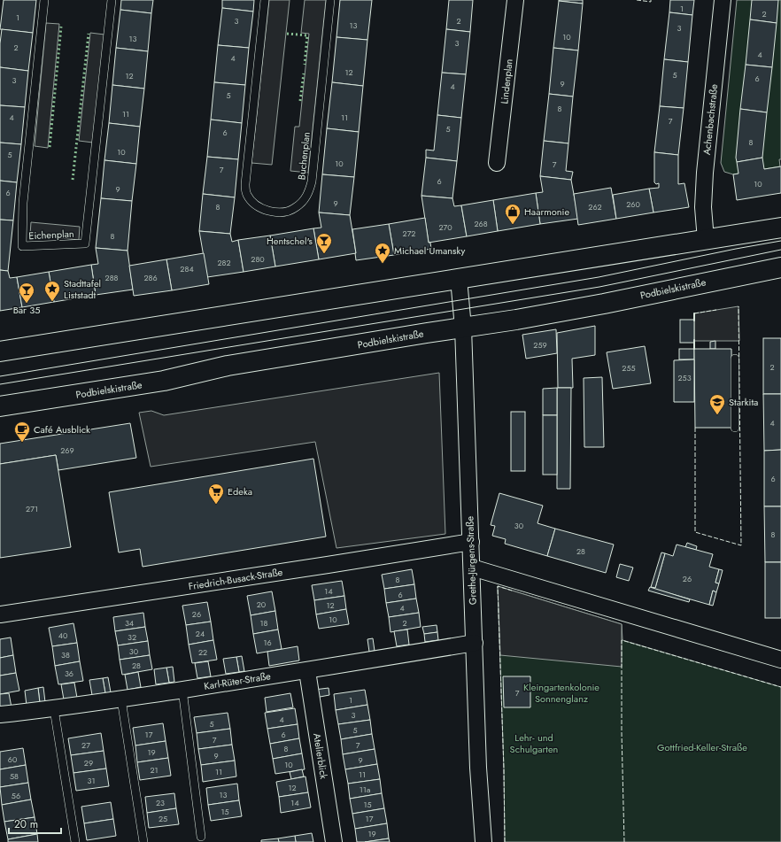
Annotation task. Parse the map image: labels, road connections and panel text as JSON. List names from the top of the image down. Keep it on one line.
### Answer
{"streets":{"main road":["Podbielskistraße"],"street":["Lindenplan","Achenbachstraße","Grethe-Jürgens-Straße","Friedrich-Busack-Straße","Karl-Rüter-Straße","Atelierblick"],"lane":["Buchenplan","Eichenplan"]},"crossings":[["Podbielskistraße","Grethe-Jürgens-Straße"],["Grethe-Jürgens-Straße","Friedrich-Busack-Straße"],["Grethe-Jürgens-Straße","Karl-Rüter-Straße"],["Karl-Rüter-Straße","Atelierblick"]],"parks":["Kleingartenkolonie Sonnenglanz","Lehr- und Schulgarten","Gottfried-Keller-Straße"],"places":{"shop":["Haarmonie"],"bar":["Hentschel's","Bar 35"],"place":["Michael Umansky","Stadttafel Liststadt"],"school or university":["Starkita"],"cafe":["Café Ausblick"],"supermarket":["Edeka"]},"house_numbers":["1","2","1","3","2","13","3","10","13","3","2","4","4","12","5","12","6","3","9","4","5","8","11","4","11","7","5","6","8","10","5","10","7","7","6","10","9","6","9","260","8","262","268","270","272","8","280","282","284","288","286","259","2","255","253","4","269","6","271","30","8","28","26","8","14","6","20","12","4","26","10","34","18","2","24","40","32","16","30","22","38","28","36","7","1","3","4","5","5","17","6","7","27","7","8","19","9","60","9","29","10","21","11","11","58","31","12","11a","13","56","23","14","15","15","25","17","19"],"scale_bar":"20 m"}
